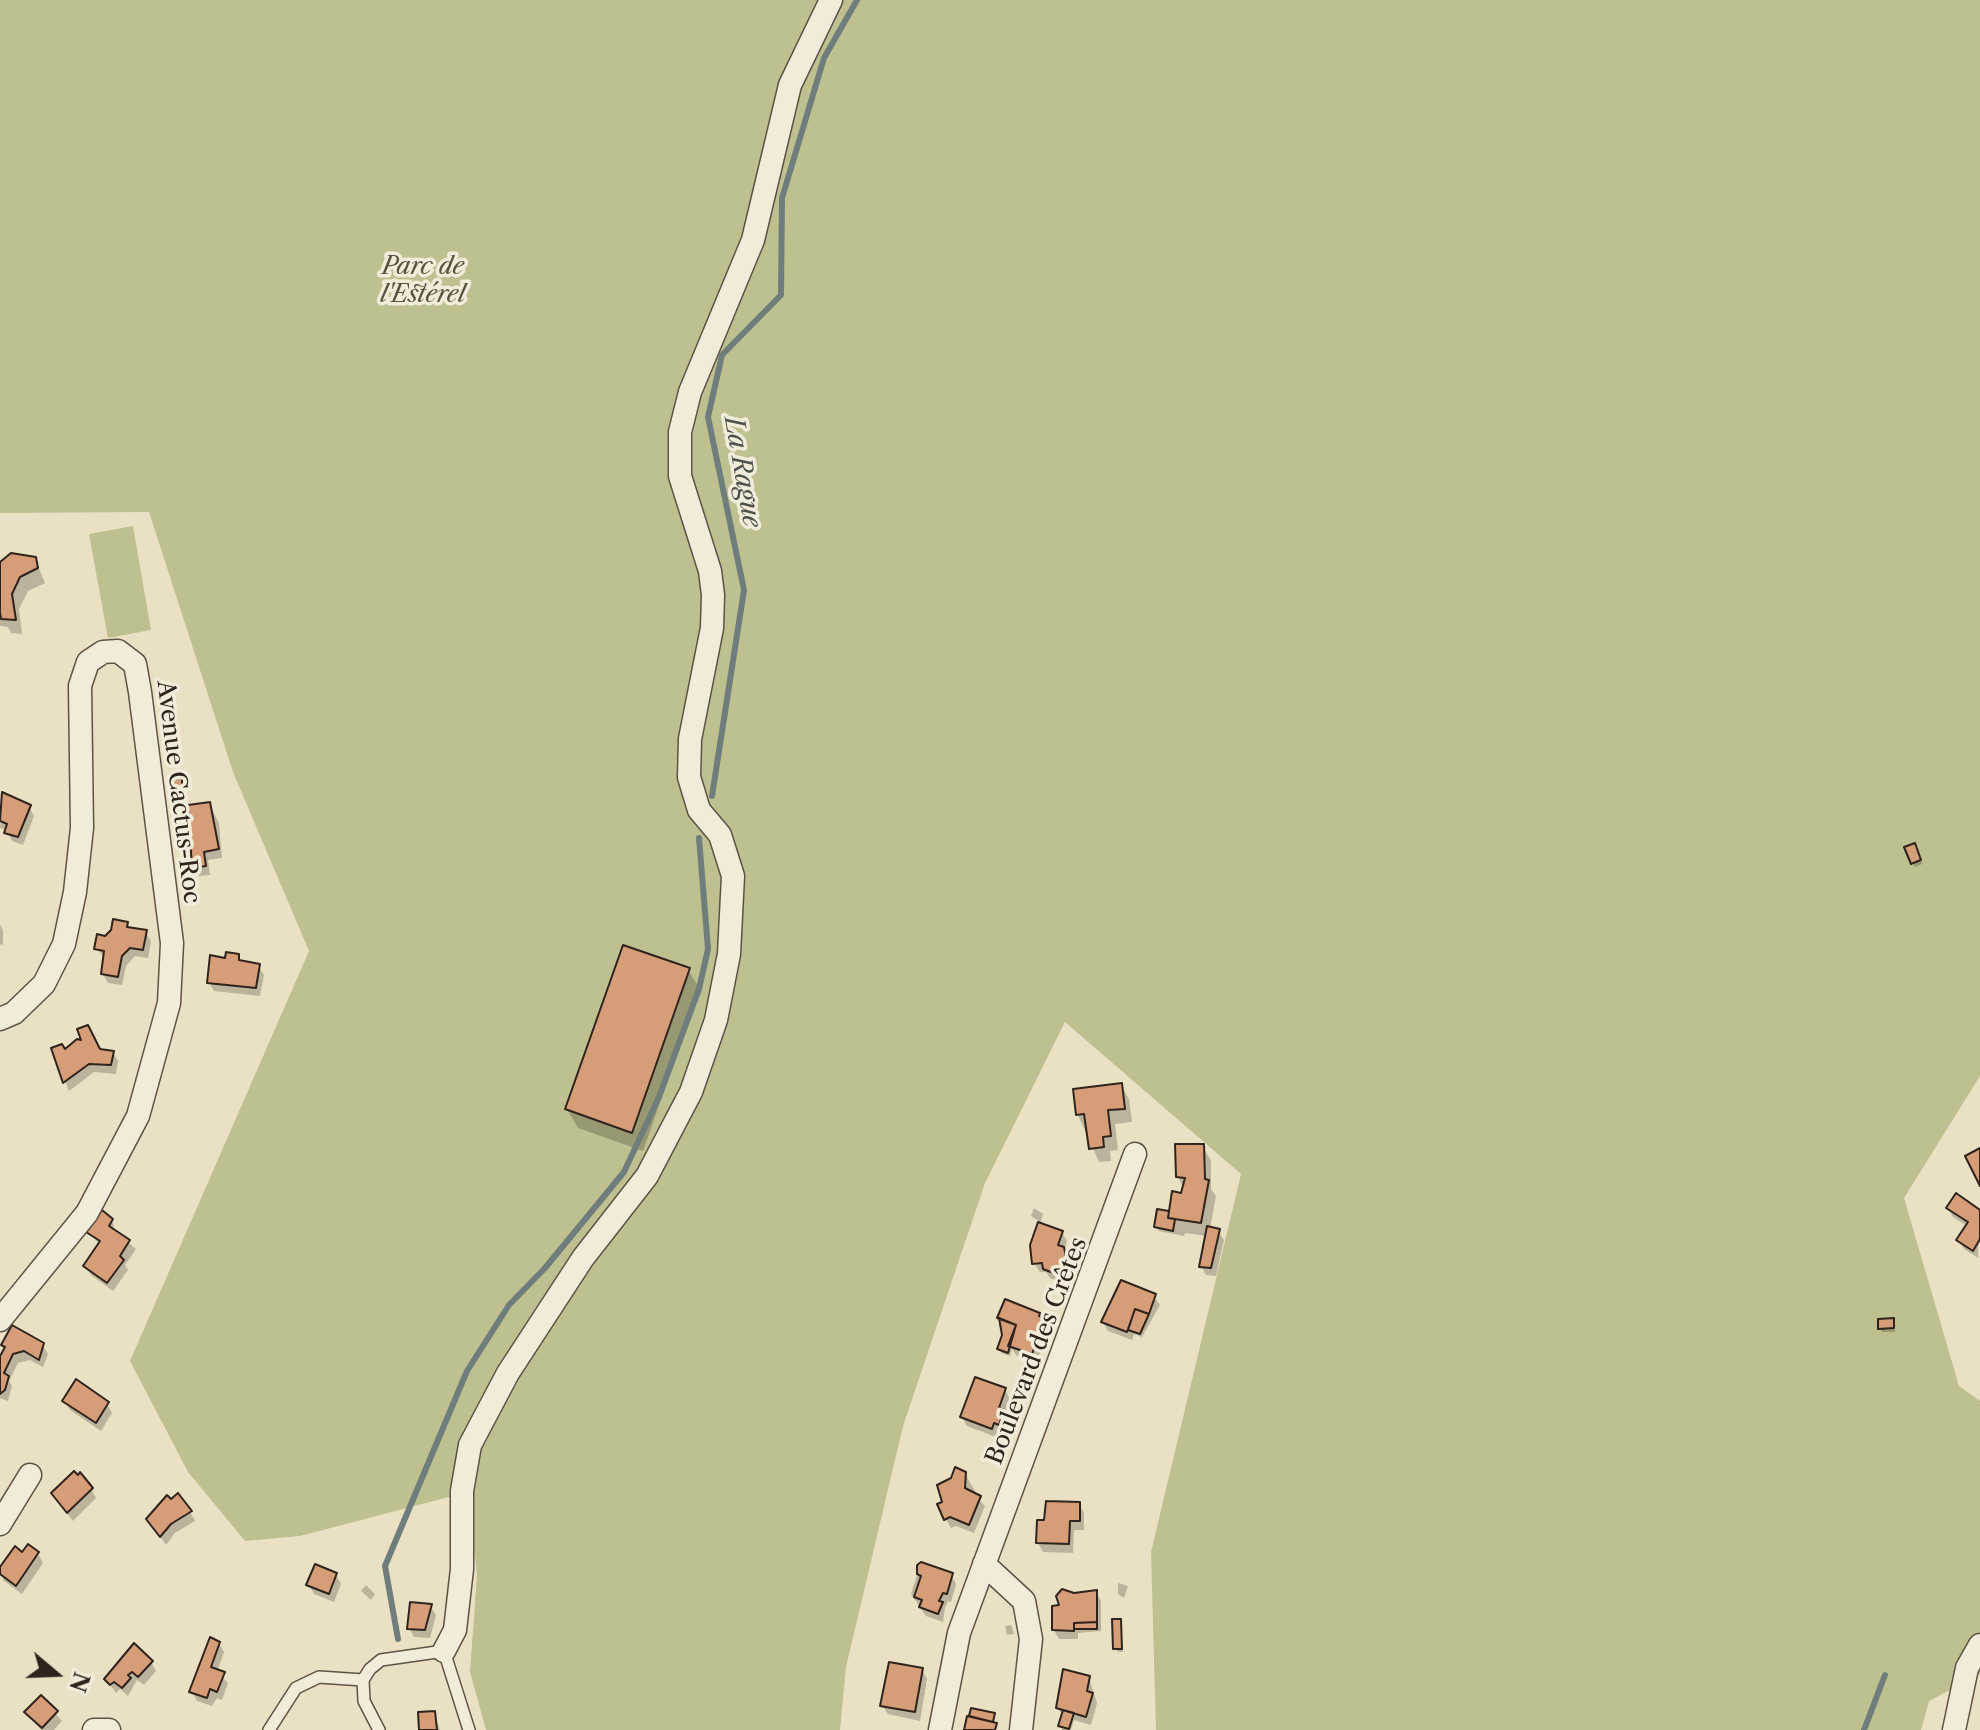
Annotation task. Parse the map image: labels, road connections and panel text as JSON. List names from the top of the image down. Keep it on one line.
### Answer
{"streets":{"street":["Avenue Cactus-Roc","Boulevard des Crêtes"]},"water":["La Rague"],"parks":["Parc de l'Estérel"],"north":"right"}
